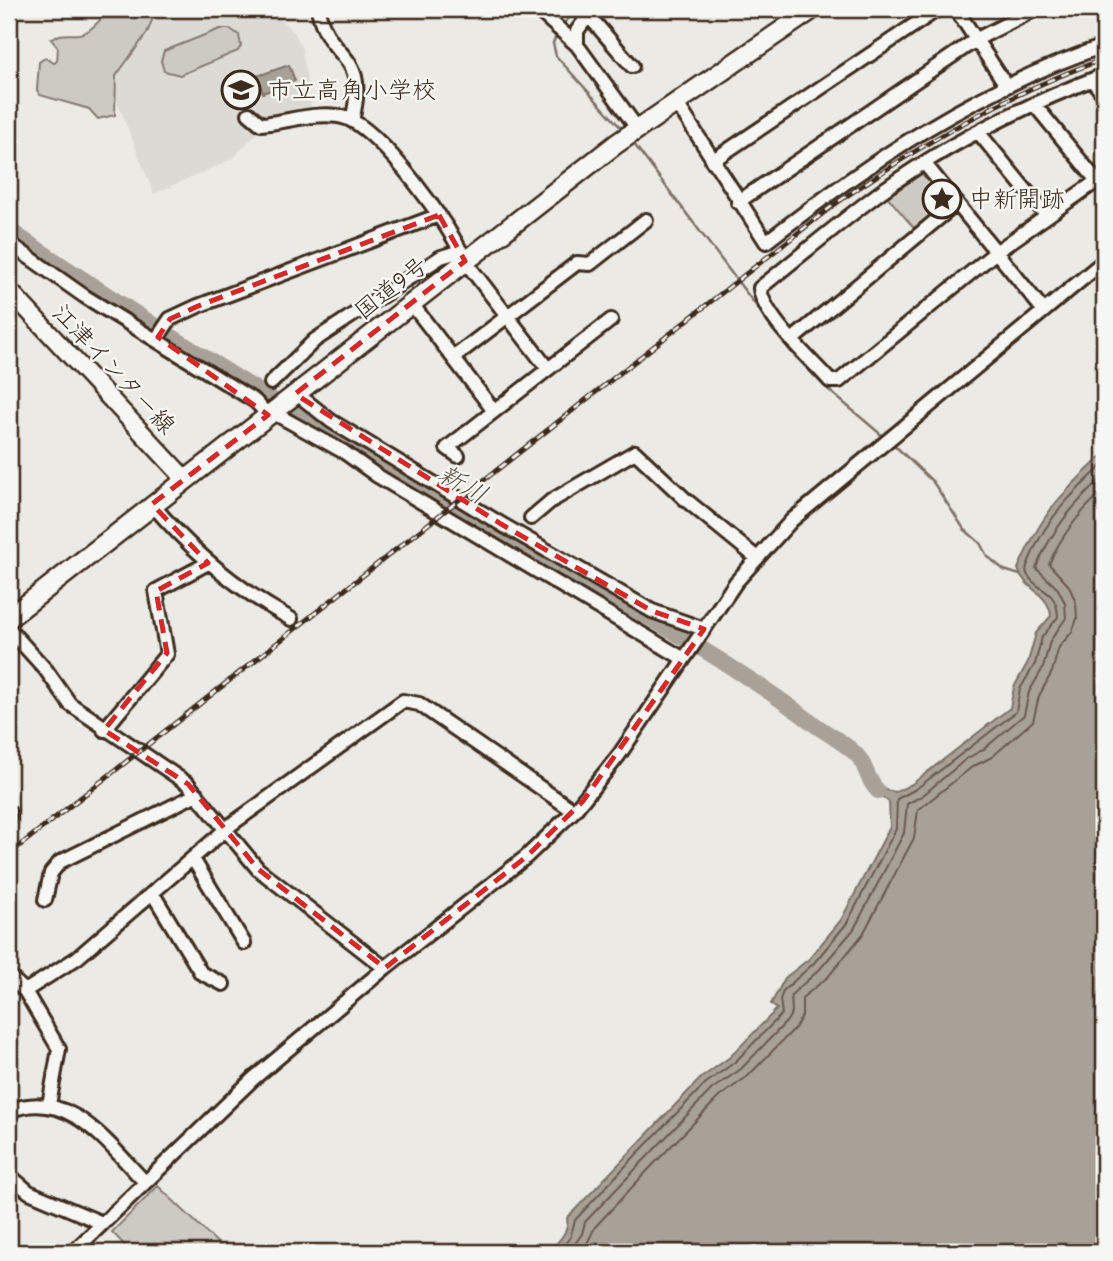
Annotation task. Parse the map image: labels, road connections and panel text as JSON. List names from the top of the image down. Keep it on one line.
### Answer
{"streets":{"highway":["国道9号"],"main road":["江津インター線"]},"crossings":[["国道9号","江津インター線"]],"water":["新川"],"places":{"school or university":["市立高角小学校"],"place":["中新開跡"]}}
